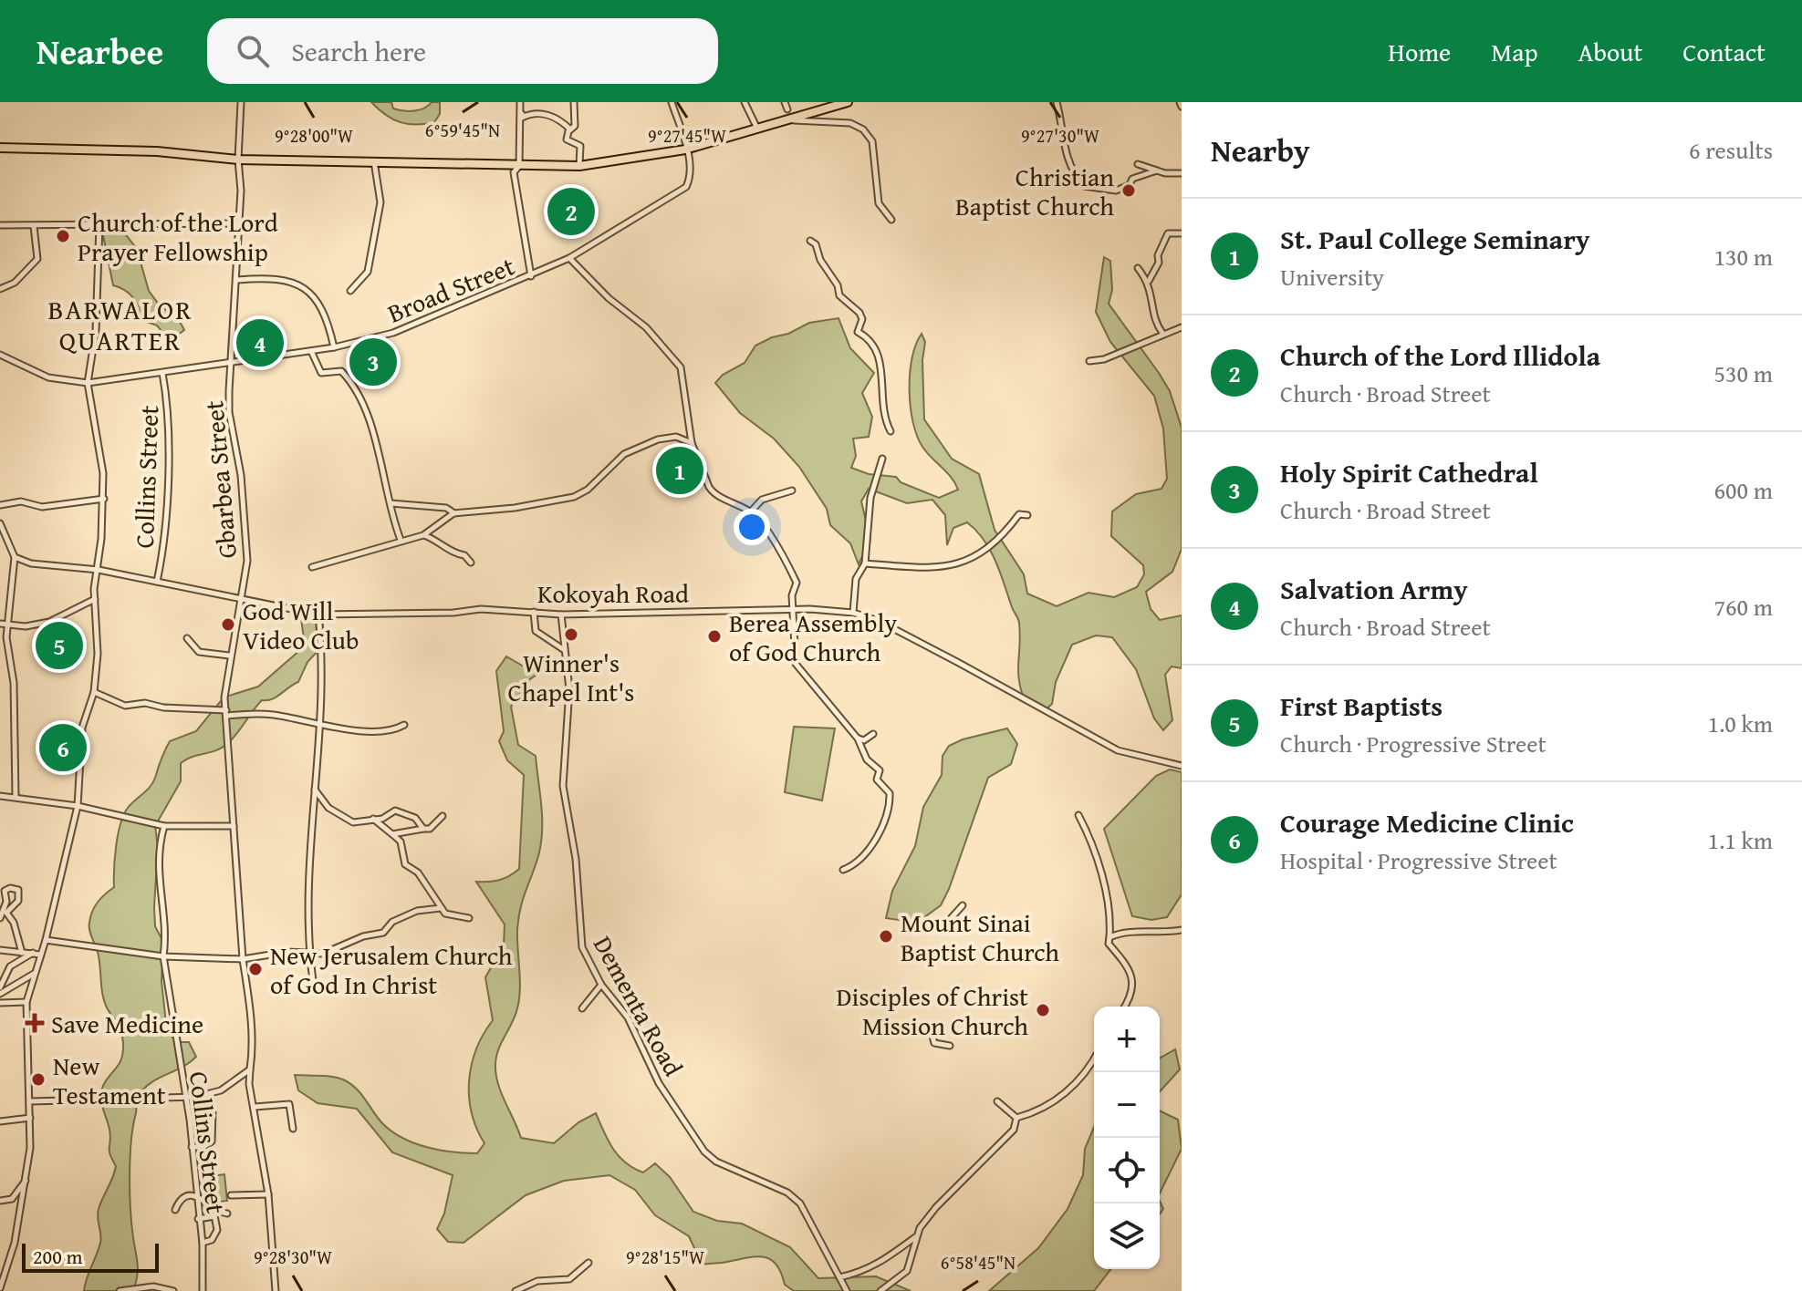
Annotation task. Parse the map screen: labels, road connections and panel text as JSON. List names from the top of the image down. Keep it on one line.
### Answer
{"streets":{"street":["Broad Street","Collins Street","Gbarbea Street","Kokoyah Road","Dementa Road"]},"crossings":[["Broad Street","Collins Street"],["Broad Street","Gbarbea Street"],["Collins Street","Kokoyah Road"],["Gbarbea Street","Kokoyah Road"],["Kokoyah Road","Dementa Road"]],"districts":["BARWALOR QUARTER"],"places":{"other":["Christian Baptist Church","Church of the Lord Prayer Fellowship","God Will Video Club","Winner's Chapel Int's","Berea Assembly of God Church","Mount Sinai Baptist Church","New Jerusalem Church of God In Christ","Disciples of Christ Mission Church","New Testament"],"health":["Save Medicine"]},"scale_bar":"200 m","page":{"header":"Nearbee","search":"Search here","nav":["Home","Map","About","Contact"],"heading":["Nearby","6 results"],"pins":["2","4","3","1","5","6"],"list":[{"mark":"1","name":"St. Paul College Seminary","note":"University","value":"130 m"},{"mark":"2","name":"Church of the Lord Illidola","note":"Church · Broad Street","value":"530 m"},{"mark":"3","name":"Holy Spirit Cathedral","note":"Church · Broad Street","value":"600 m"},{"mark":"4","name":"Salvation Army","note":"Church · Broad Street","value":"760 m"},{"mark":"5","name":"First Baptists","note":"Church · Progressive Street","value":"1.0 km"},{"mark":"6","name":"Courage Medicine Clinic","note":"Hospital · Progressive Street","value":"1.1 km"}],"map_buttons":["+","−"],"scale":"200 m"},"coordinates":["6°59'45\"N","9°27'45\"W","9°28'00\"W","9°27'30\"W","9°28'30\"W","9°28'15\"W","6°58'45\"N"]}
